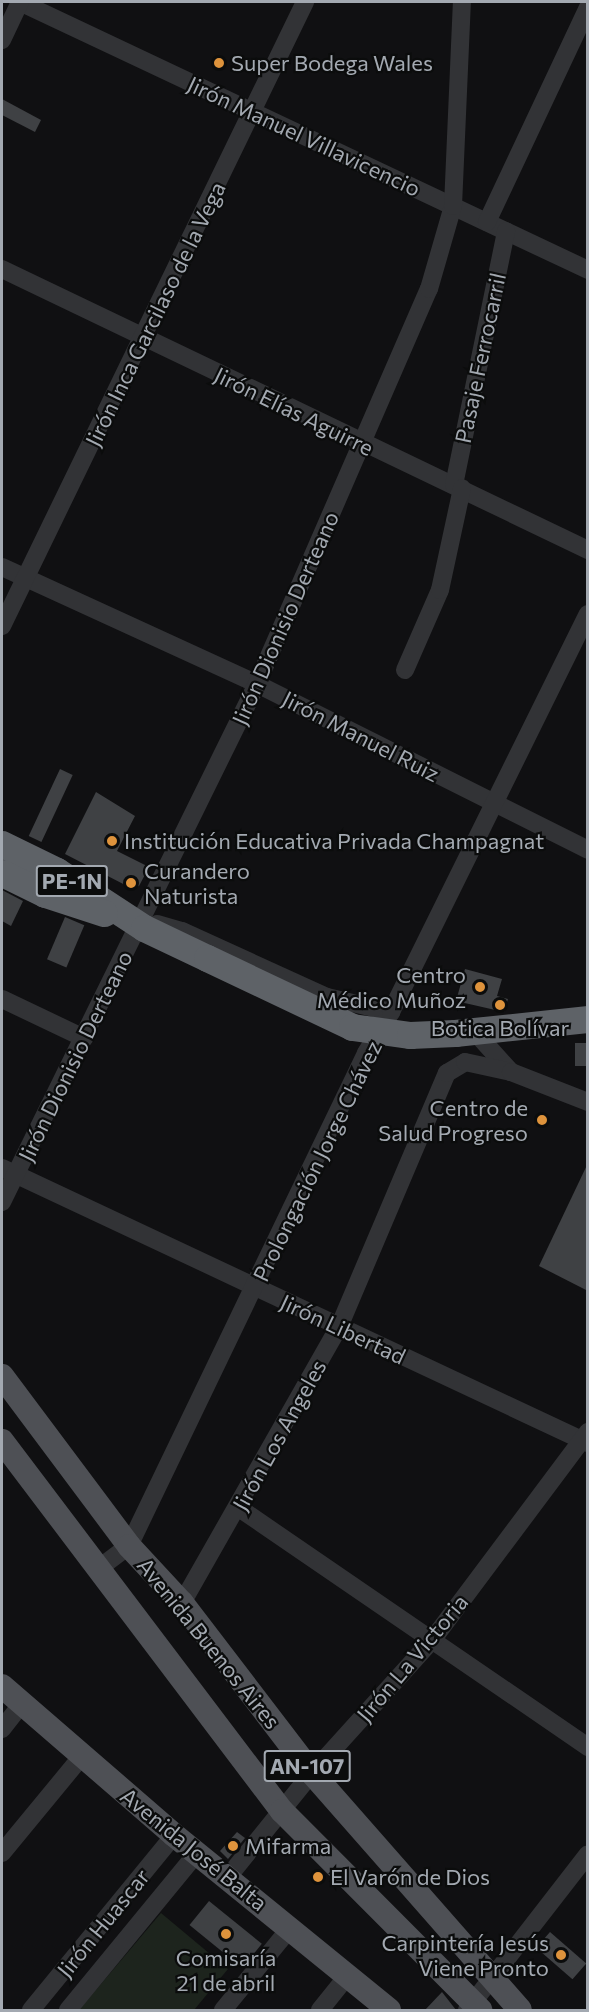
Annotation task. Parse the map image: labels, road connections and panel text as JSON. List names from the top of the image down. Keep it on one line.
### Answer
{"streets":{"highway":["PE-1N"],"main road":["Avenida Buenos Aires","AN-107","Avenida José Balta"],"street":["Jirón Manuel Villavicencio","Jirón Inca Garcilaso de la Vega","Pasaje Ferrocarril","Jirón Elías Aguirre","Jirón Dionisio Derteano","Jirón Manuel Ruiz","Prolongación Jorge Chávez","Jirón Libertad","Jirón Los Angeles","Jirón La Victoria","Jirón Huascar"]},"crossings":[["Jirón Manuel Villavicencio","Jirón Inca Garcilaso de la Vega"],["Jirón Manuel Villavicencio","Pasaje Ferrocarril"],["Jirón Manuel Villavicencio","Jirón Dionisio Derteano"],["Jirón Inca Garcilaso de la Vega","Jirón Elías Aguirre"],["Jirón Inca Garcilaso de la Vega","Jirón Manuel Ruiz"],["Pasaje Ferrocarril","Jirón Elías Aguirre"],["Jirón Elías Aguirre","Jirón Dionisio Derteano"],["Jirón Dionisio Derteano","Jirón Manuel Ruiz"],["Jirón Dionisio Derteano","PE-1N"],["Jirón Dionisio Derteano","Jirón Libertad"],["Jirón Manuel Ruiz","Prolongación Jorge Chávez"],["Prolongación Jorge Chávez","Jirón Libertad"],["Prolongación Jorge Chávez","Avenida Buenos Aires"],["Jirón Libertad","Jirón Los Angeles"],["Jirón Libertad","Jirón La Victoria"],["Jirón Los Angeles","Avenida Buenos Aires"],["Avenida Buenos Aires","Jirón La Victoria"],["Jirón La Victoria","Avenida José Balta"],["Avenida José Balta","Jirón Huascar"]],"places":["Super Bodega Wales","Institución Educativa Privada Champagnat","Curandero Naturista","Centro Médico Muñoz","Botica Bolívar","Centro de Salud Progreso","Mifarma","El Varón de Dios","Comisaría 21 de abril","Carpintería Jesús Viene Pronto"]}
